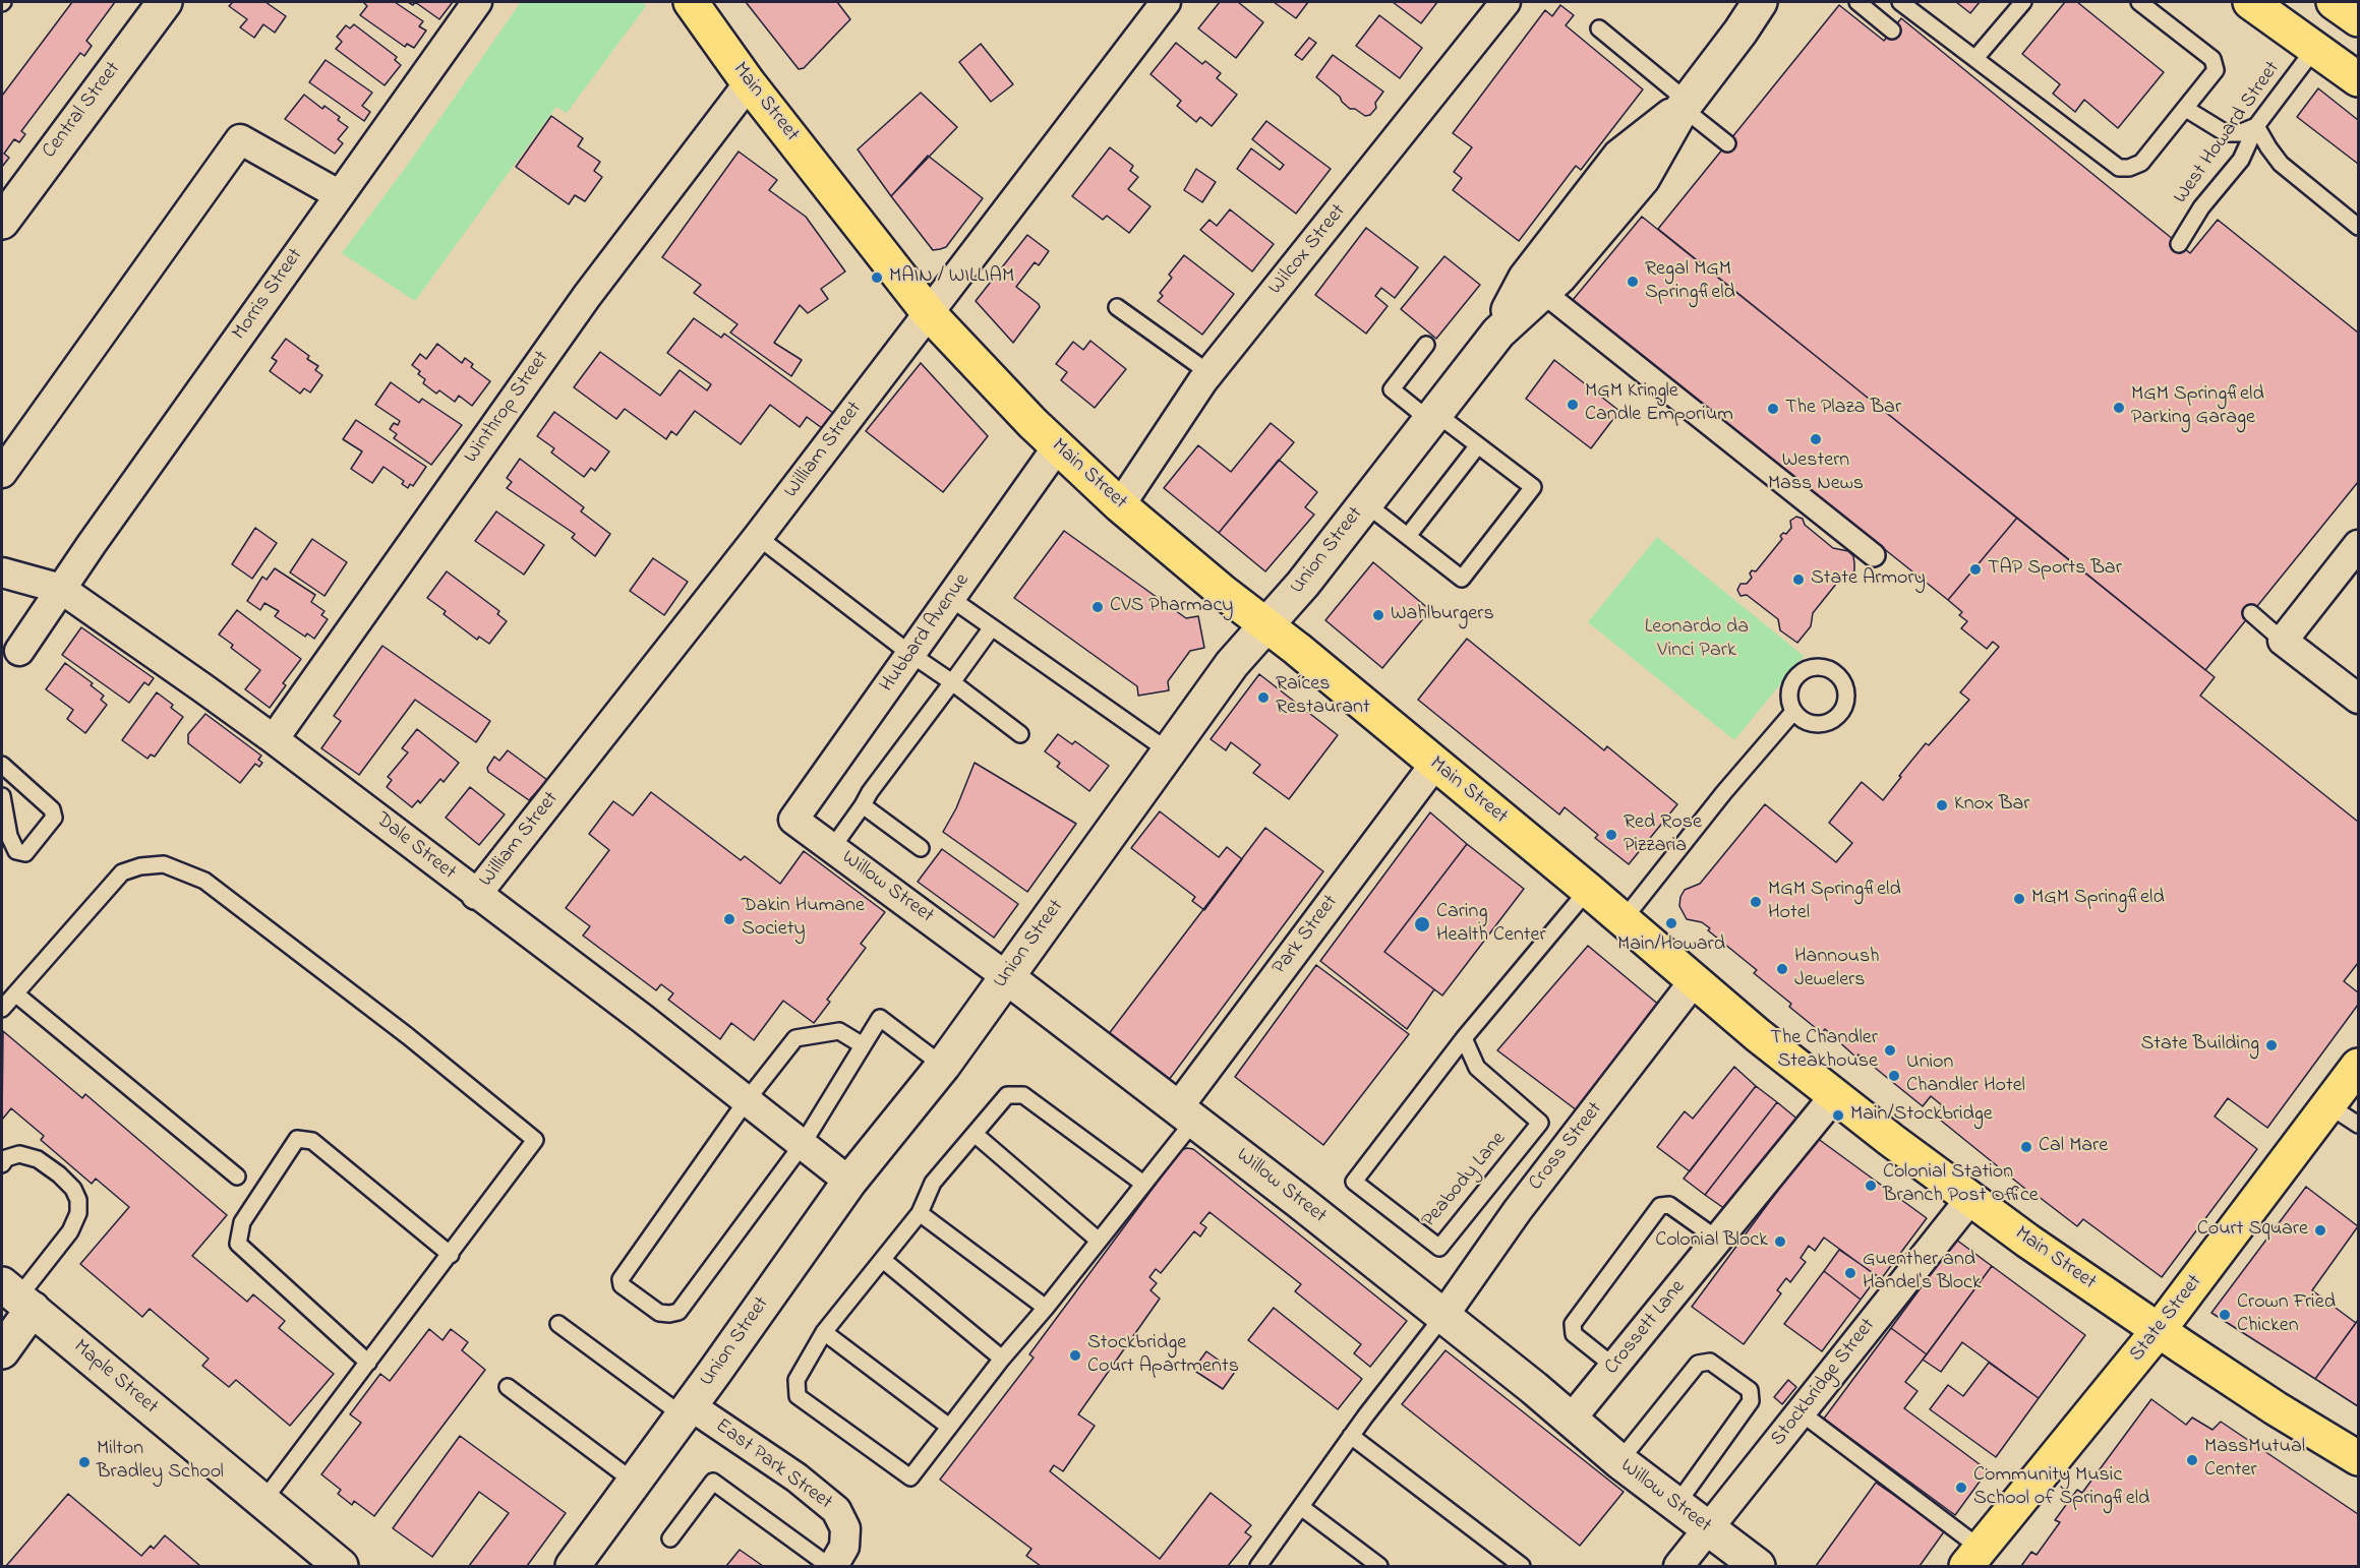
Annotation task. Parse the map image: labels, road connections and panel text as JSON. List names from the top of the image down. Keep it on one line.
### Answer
{"streets":{"main road":["Main Street","State Street"],"street":["Central Street","Wilcox Street","Morris Street","Winthrop Street","William Street","Union Street","Hubbard Avenue","Dale Street","Willow Street","Park Street","Cross Street","Crossett Lane","Maple Street","Stockbridge Street","East Park Street"],"lane":["West Howard Street","Peabody Lane"]},"crossings":[["Main Street","Wilcox Street"],["Main Street","Winthrop Street"],["Main Street","William Street"],["Main Street","Union Street"],["Main Street","Hubbard Avenue"],["Main Street","Park Street"],["Main Street","Cross Street"],["Main Street","Peabody Lane"],["Main Street","State Street"],["Main Street","Crossett Lane"],["Main Street","Stockbridge Street"],["Morris Street","Dale Street"],["Winthrop Street","Dale Street"],["William Street","Dale Street"],["Union Street","Dale Street"],["Union Street","Willow Street"],["Union Street","East Park Street"],["Hubbard Avenue","Willow Street"],["Willow Street","Park Street"],["Willow Street","Cross Street"],["Willow Street","Crossett Lane"],["Willow Street","Stockbridge Street"]],"parks":["Leonardo da Vinci Park"],"places":["MAIN / WILLIAM","Regal MGM Springfield","MGM Kringle Candle Emporium","MGM Springfield Parking Garage","The Plaza Bar","Western Mass News","TAP Sports Bar","State Armory","CVS Pharmacy","Wahlburgers","Raíces Restaurant","Knox Bar","Red Rose Pizzaria","MGM Springfield","MGM Springfield Hotel","Dakin Humane Society","Main/Howard","Caring Health Center","Hannoush Jewelers","State Building","The Chandler Steakhouse","Union Chandler Hotel","Main/Stockbridge","Cal Mare","Colonial Station Branch Post Office","Court Square","Colonial Block","Guenther and Handel's Block","Crown Fried Chicken","Stockbridge Court Apartments","MassMutual Center","Milton Bradley School","Community Music School of Springfield"]}
